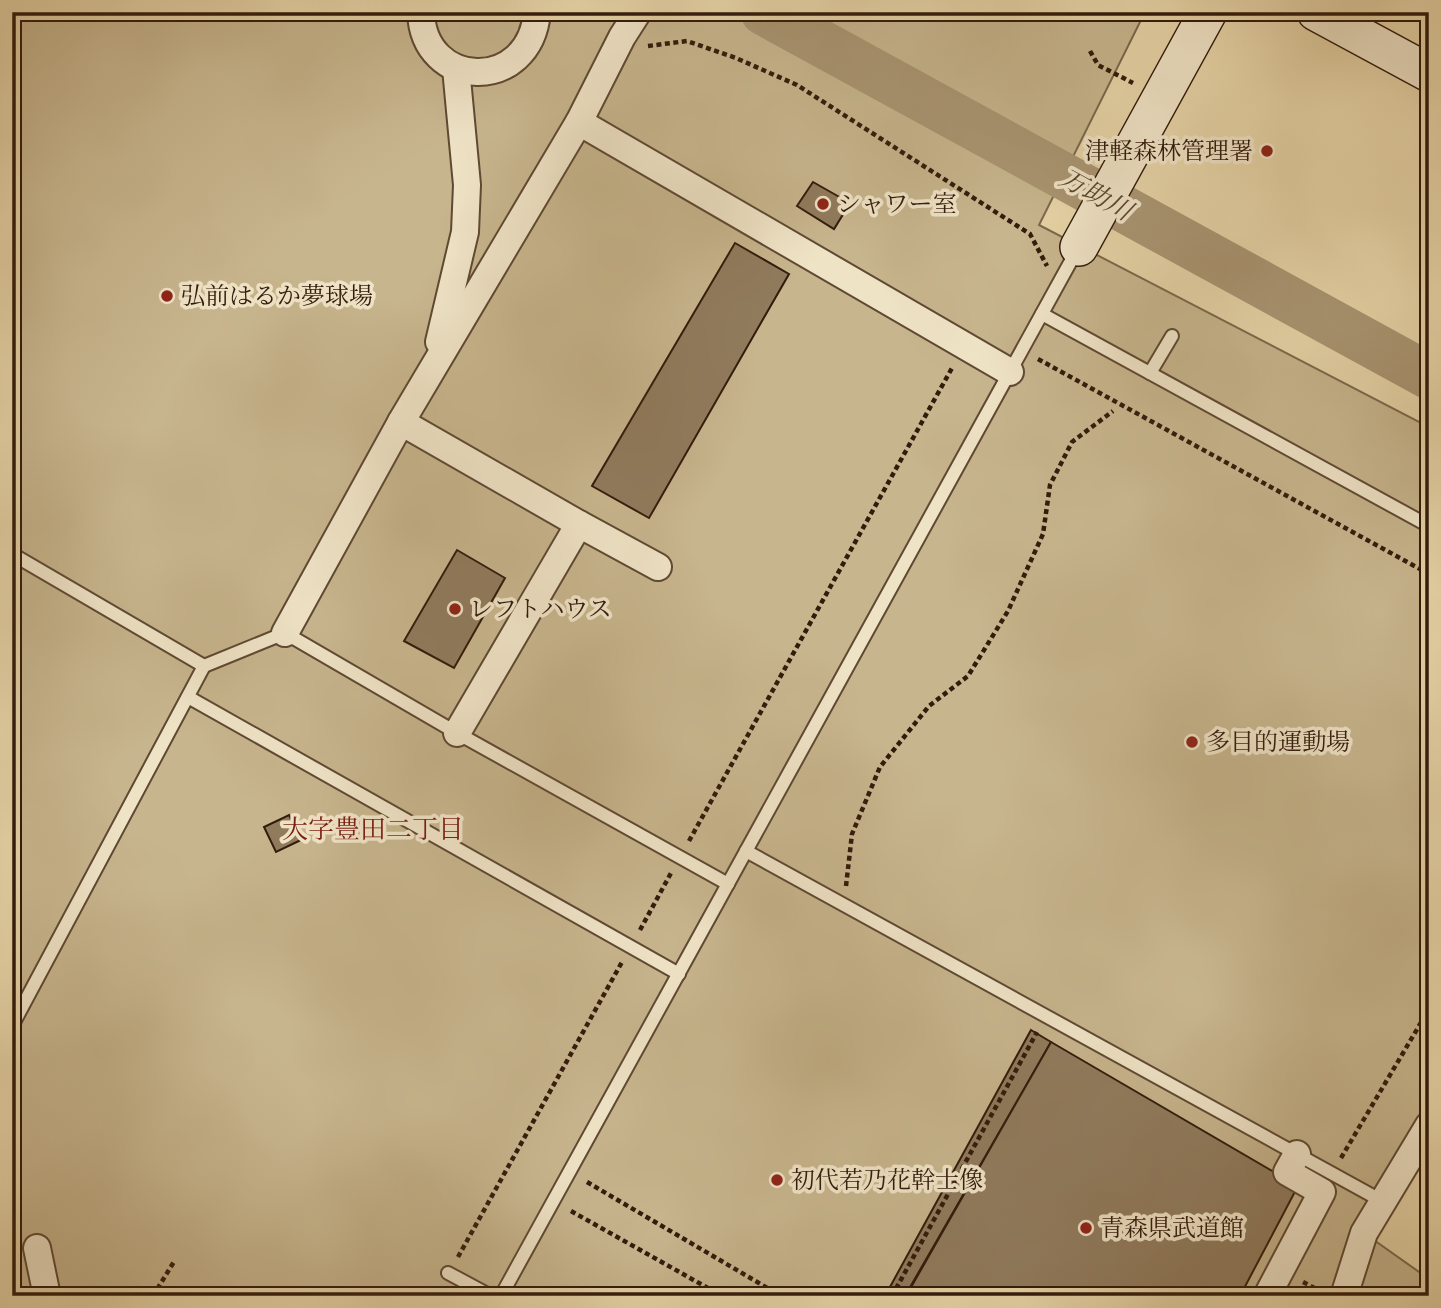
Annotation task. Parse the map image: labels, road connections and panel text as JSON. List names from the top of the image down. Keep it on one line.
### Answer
{"districts":["大字豊田二丁目"],"water":["万助川"],"places":["津軽森林管理署","シャワー室","弘前はるか夢球場","レフトハウス","多目的運動場","初代若乃花幹士像","青森県武道館"]}
